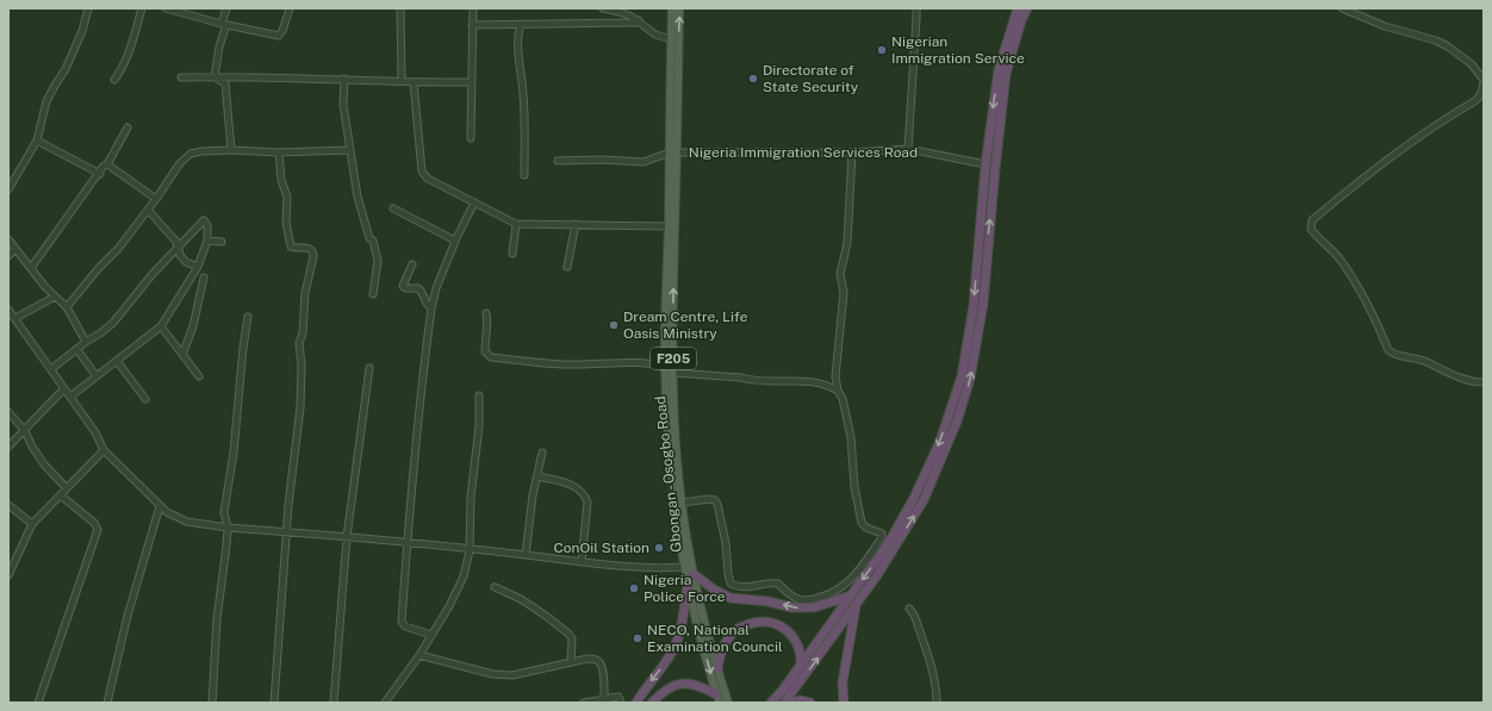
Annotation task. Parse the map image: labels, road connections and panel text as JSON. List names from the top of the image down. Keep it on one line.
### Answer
{"streets":{"main road":["F205","Gbongan - Osogbo Road"],"street":["Nigeria Immigration Services Road"]},"crossings":[["Nigeria Immigration Services Road","Gbongan - Osogbo Road"]],"places":["Nigerian Immigration Service","Directorate of State Security","Dream Centre, Life Oasis Ministry","ConOil Station","Nigeria Police Force","NECO, National Examination Council"]}
